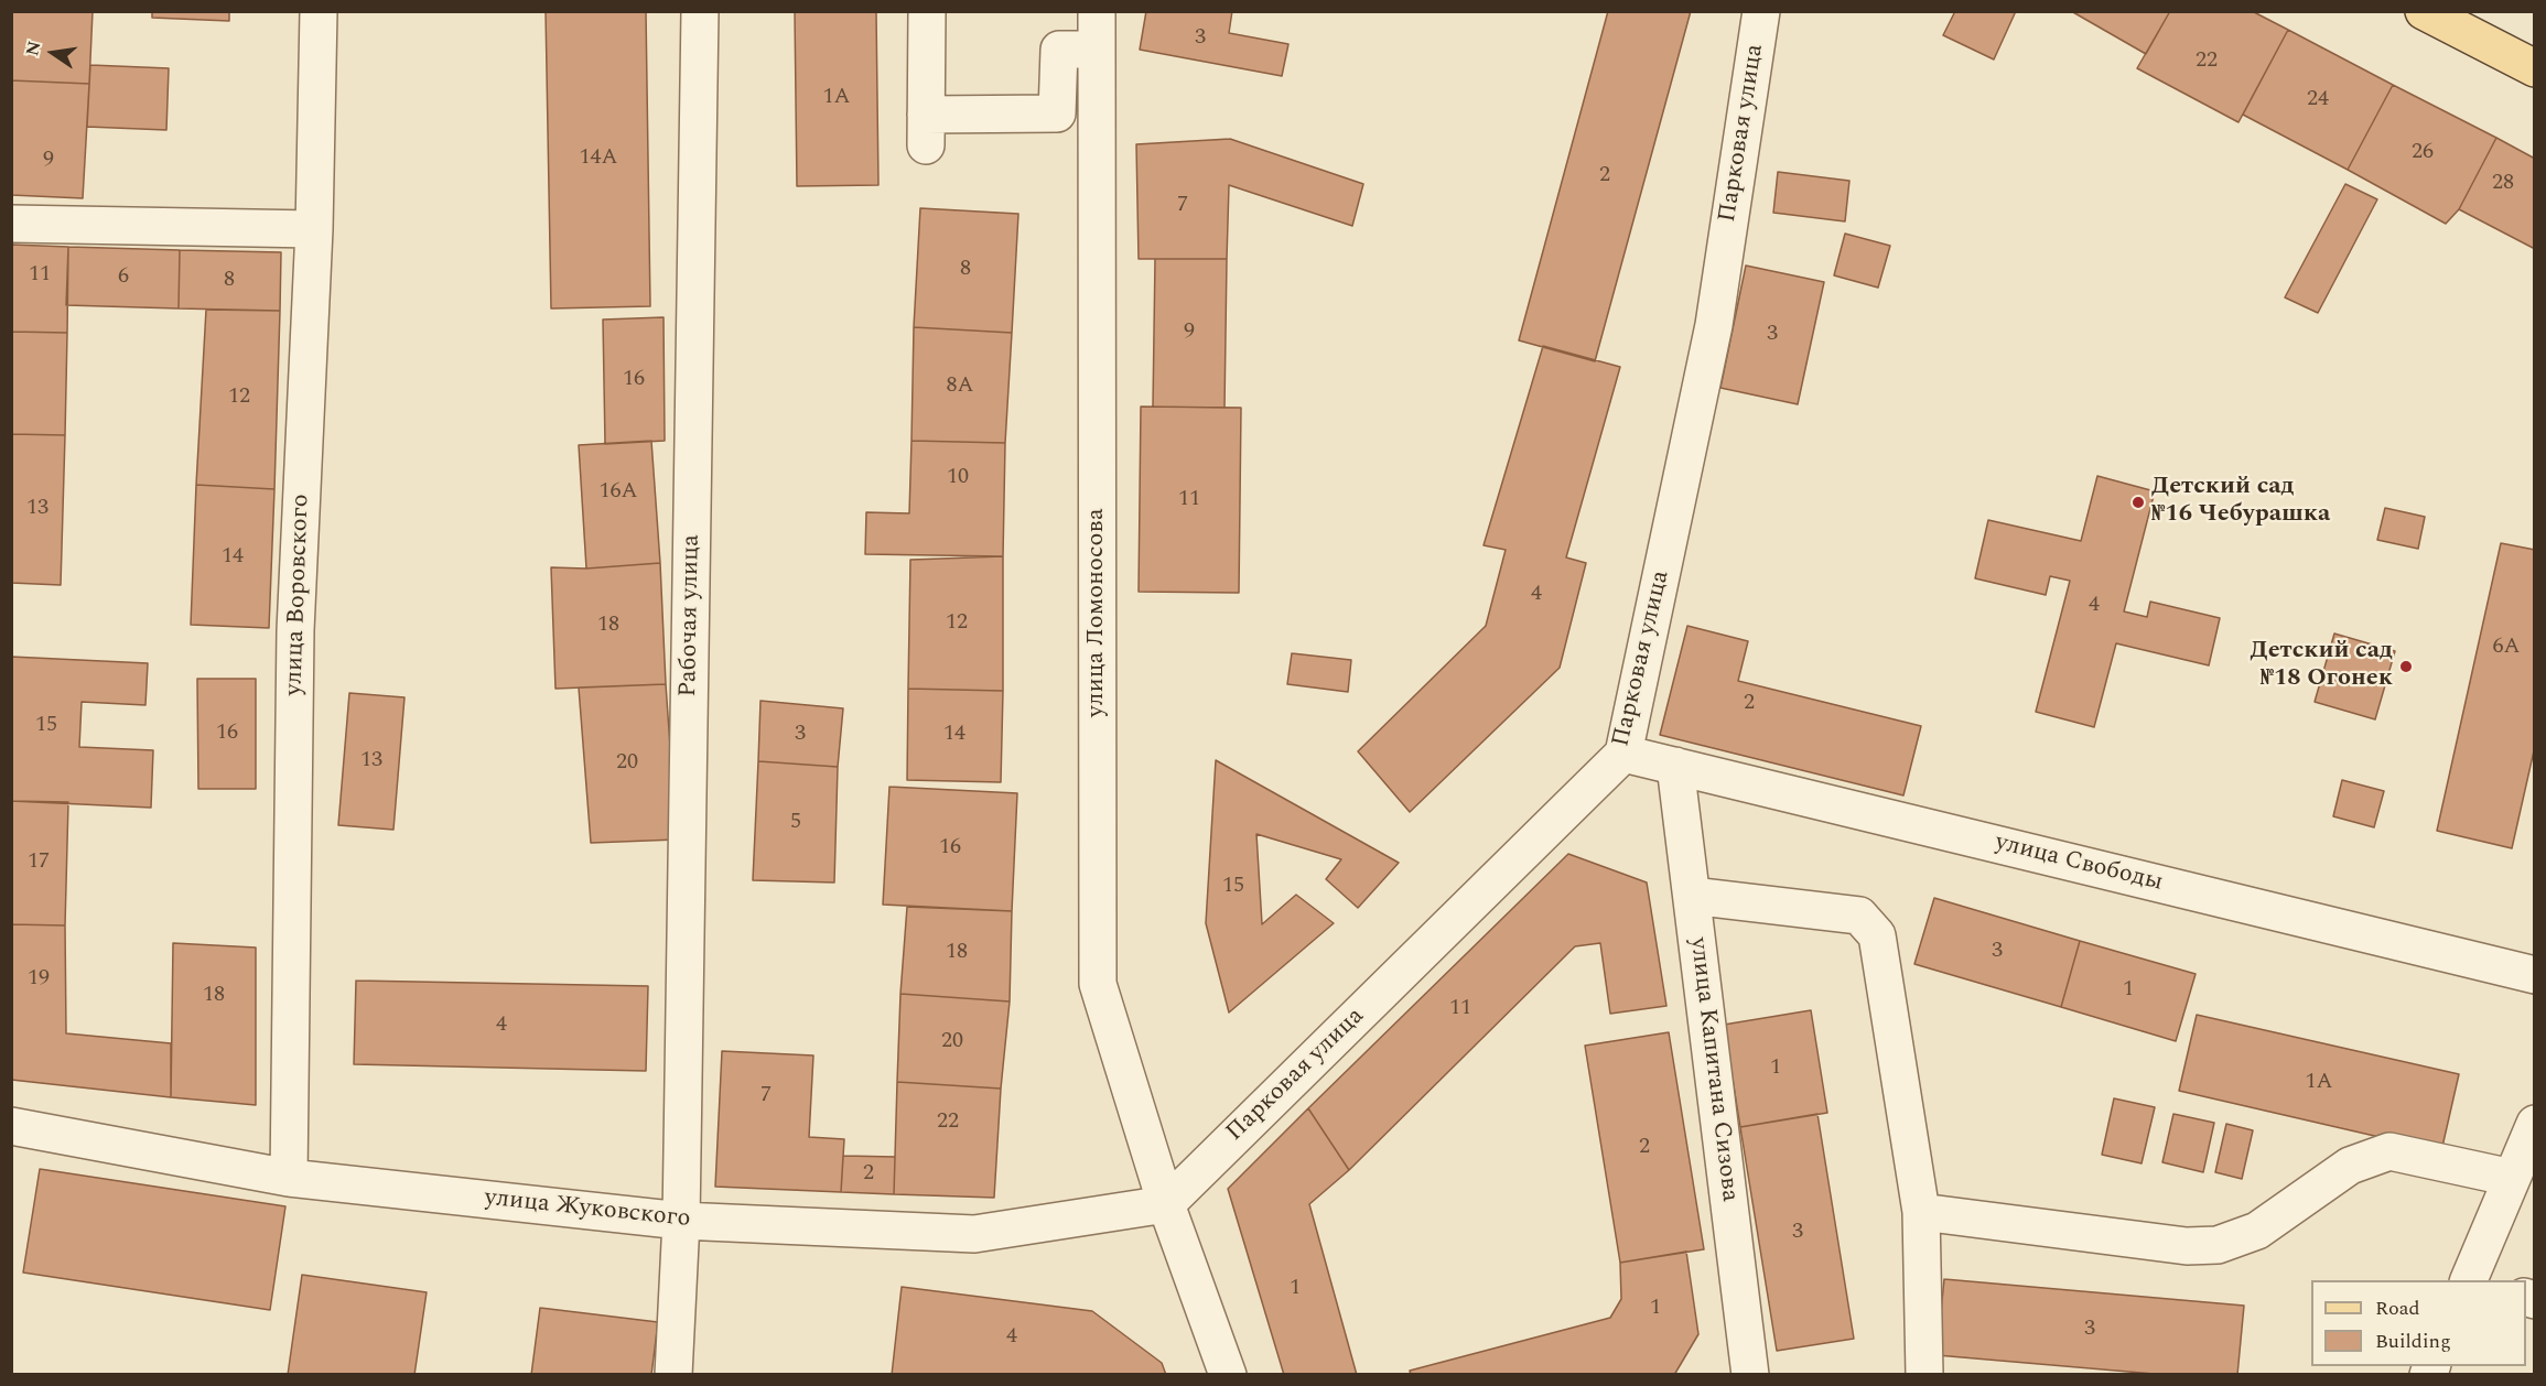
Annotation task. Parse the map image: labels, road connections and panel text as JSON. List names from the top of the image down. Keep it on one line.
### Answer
{"streets":{"street":["Парковая улица","улица Воровского","улица Ломоносова","Рабочая улица","улица Свободы","улица Капитана Сизова","улица Жуковского"]},"crossings":[["Парковая улица","улица Ломоносова"],["Парковая улица","улица Свободы"],["Парковая улица","улица Жуковского"],["улица Воровского","улица Жуковского"],["улица Ломоносова","улица Жуковского"],["Рабочая улица","улица Жуковского"],["улица Свободы","улица Капитана Сизова"]],"places":["Детский сад №16 Чебурашка","Детский сад №18 Огонек"],"house_numbers":["3","22","1А","24","26","14А","9","2","28","7","8","11","6","8","9","3","16","8А","12","10","16А","11","13","14","4","4","12","18","6А","2","15","16","3","14","13","20","5","16","17","15","3","18","19","1","18","11","4","20","1","1А","7","22","2","2","3","1","1","3","4"],"legend":["Road","Building"],"north":"left"}
